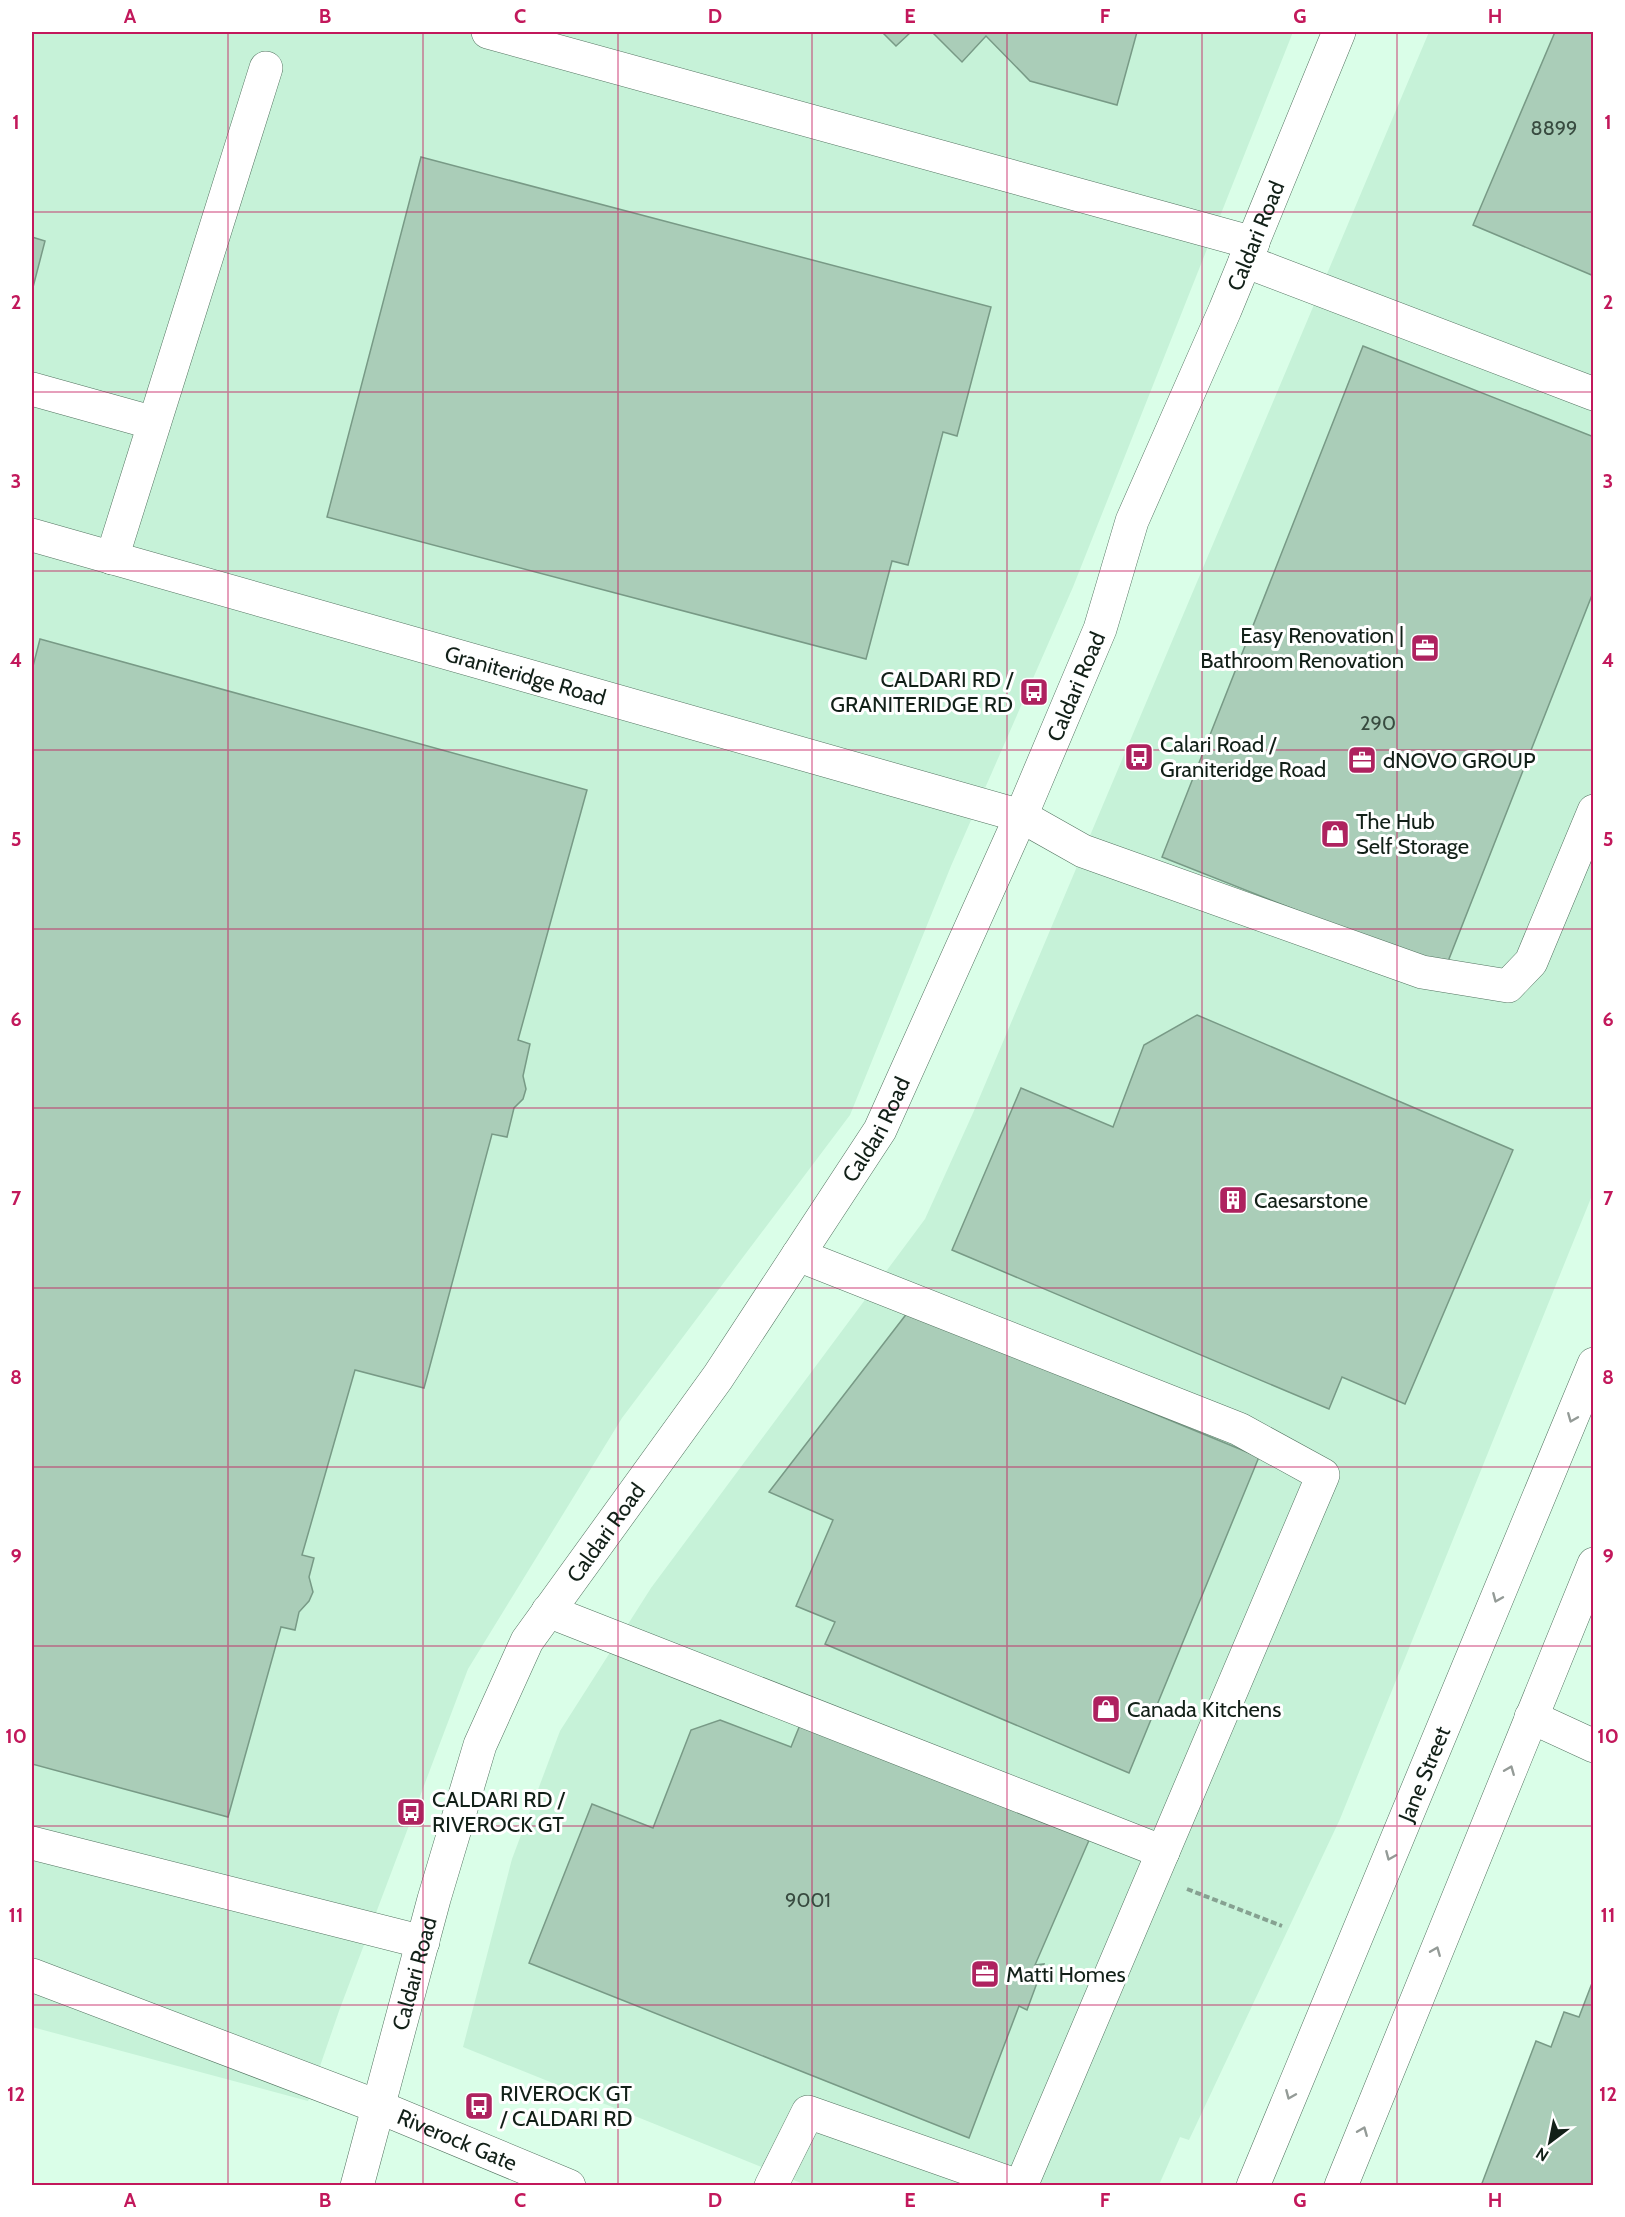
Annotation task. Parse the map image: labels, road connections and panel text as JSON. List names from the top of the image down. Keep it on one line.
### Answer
{"streets":{"street":["Caldari Road","Graniteridge Road","Jane Street","Riverock Gate"]},"crossings":[["Caldari Road","Graniteridge Road"],["Caldari Road","Riverock Gate"]],"places":{"office":["Easy Renovation | Bathroom Renovation","dNOVO GROUP","Matti Homes"],"bus stop":["CALDARI RD / GRANITERIDGE RD","Calari Road / Graniteridge Road","CALDARI RD / RIVEROCK GT","RIVEROCK GT / CALDARI RD"],"shop":["The Hub Self Storage","Canada Kitchens"],"building":["Caesarstone"]},"house_numbers":["8899","290","9001"],"north":"bottom left","grid":{"columns":["A","B","C","D","E","F","G","H"],"rows":["1","2","3","4","5","6","7","8","9","10","11","12"]}}
